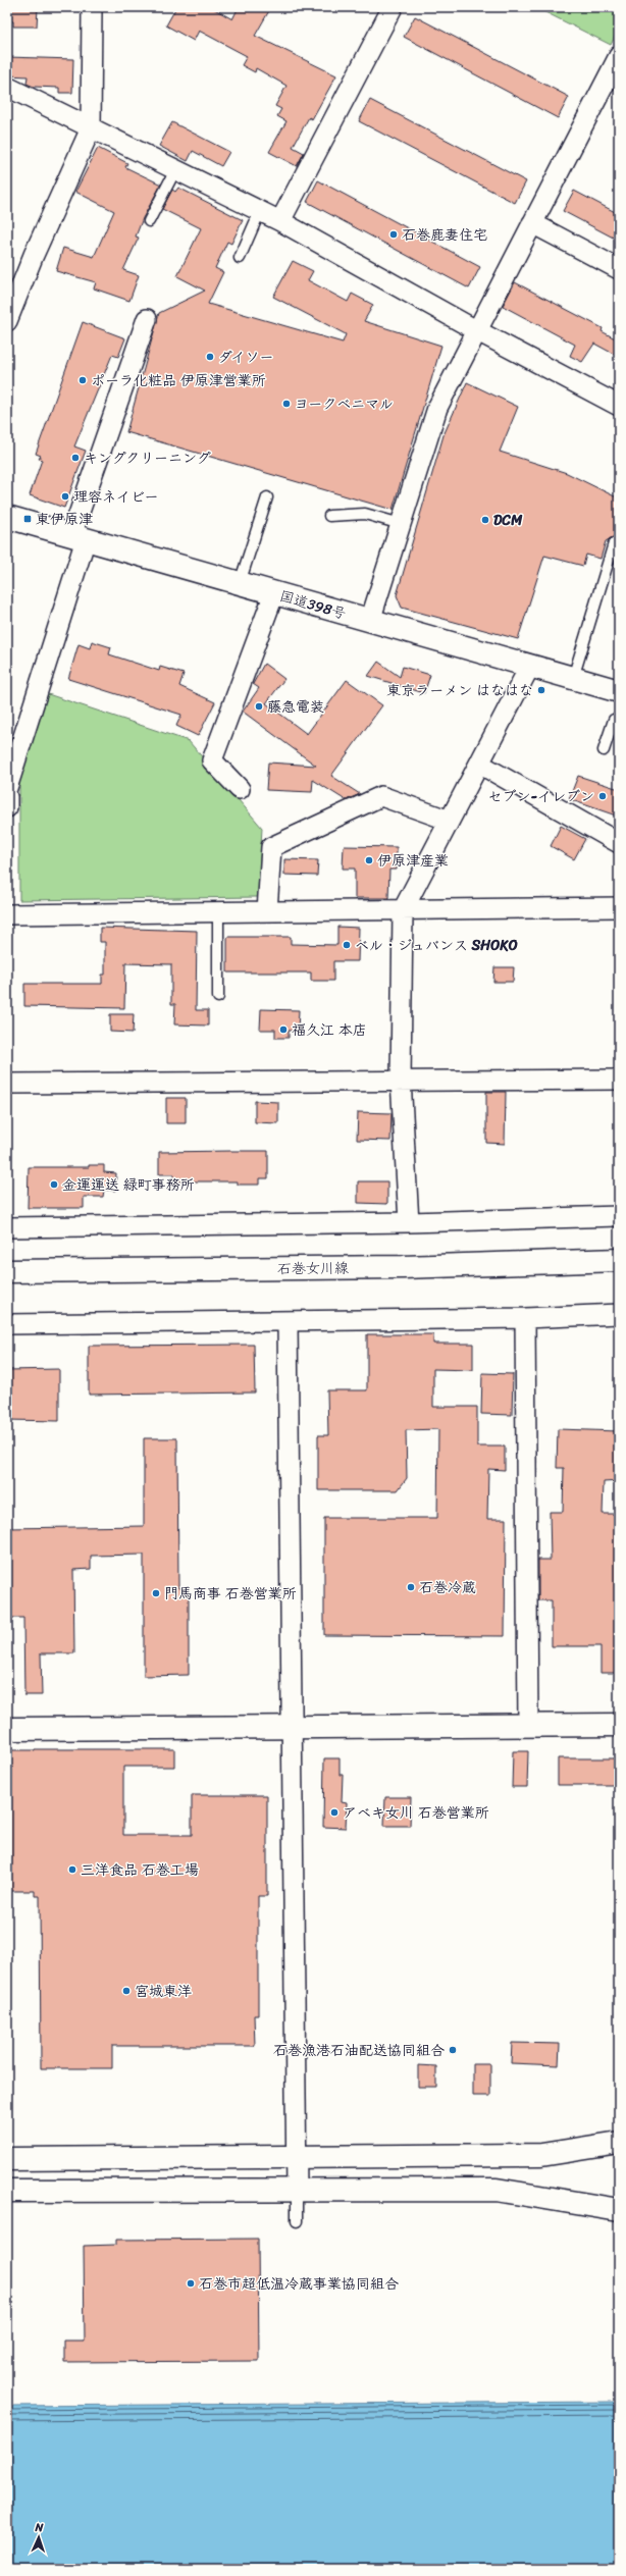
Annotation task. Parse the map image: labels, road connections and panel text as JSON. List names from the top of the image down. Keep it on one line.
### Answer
{"streets":{"main road":["国道398号","石巻女川線"]},"places":{"other":["石巻鹿妻住宅","ダイソー","ポーラ化粧品 伊原津営業所","ヨークベニマル","キングクリーニング","理容ネイビー","DCM","東京ラーメン はなはな","藤急電装","セブン-イレブン","伊原津産業","ベル・ジュバンス SHOKO","福久江 本店","金運運送 緑町事務所","石巻冷蔵","門馬商事 石巻営業所","アベキ女川 石巻営業所","三洋食品 石巻工場","宮城東洋","石巻漁港石油配送協同組合","石巻市超低温冷蔵事業協同組合"],"transit":["東伊原津"]},"north":"top"}
